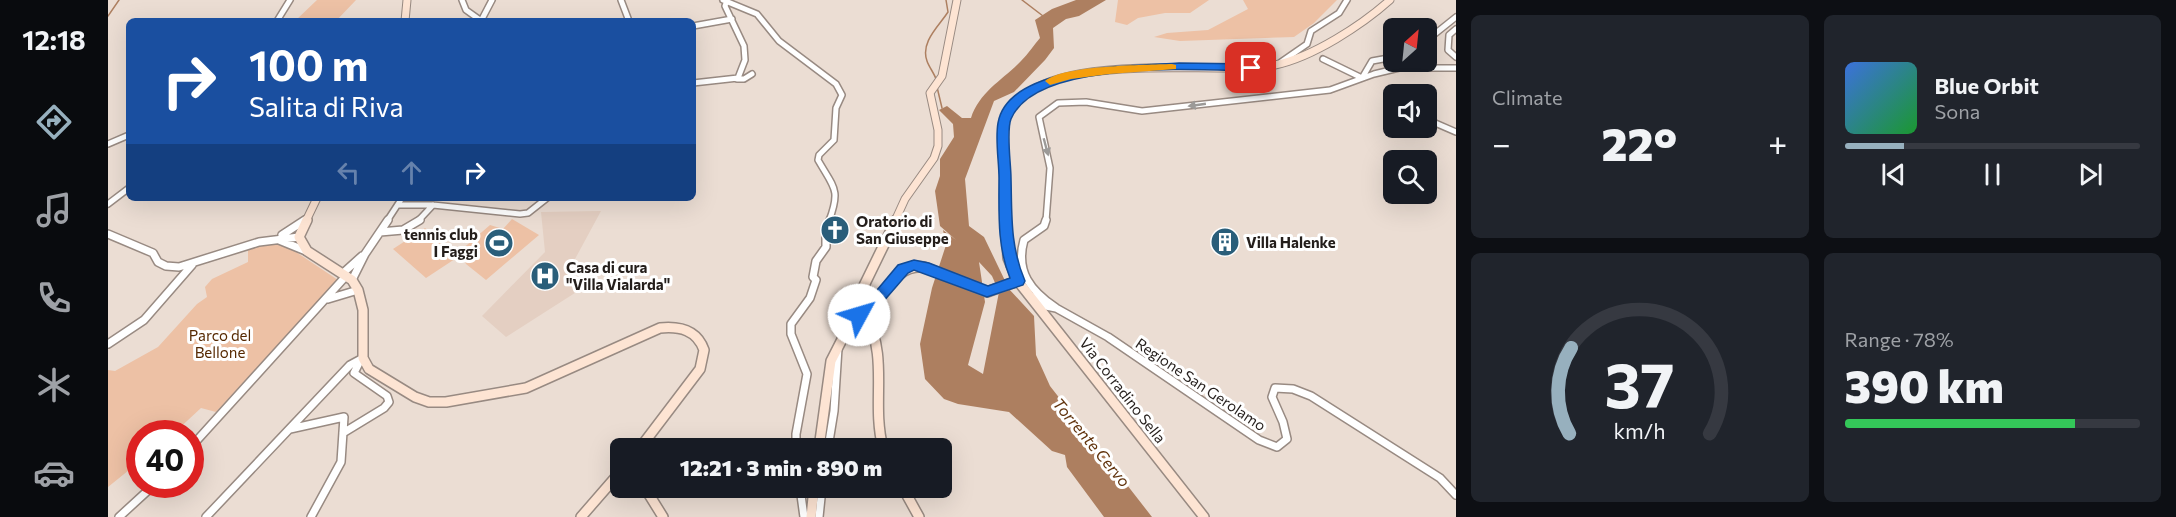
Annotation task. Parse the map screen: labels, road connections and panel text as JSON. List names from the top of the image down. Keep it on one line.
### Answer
{"streets":{"main road":["Via Corradino Sella"],"street":["Regione San Gerolamo"]},"water":["Torrente Cervo"],"parks":["Parco del Bellone"],"places":{"church":["Oratorio di San Giuseppe"],"building":["Villa Halenke"],"sports":["tennis club I Faggi"],"hospital":["Casa di cura \"Villa Vialarda\""]},"north":"top right","page":{"tabs":"12:18","tile":["Climate",["Range · 78%","390 km"]],"turn":["100 m","Salita di Riva"],"song":["Blue Orbit","Sona"],"heat":["−","22°","+"],"limit":"40","trip":"12:21 · 3 min · 890 m","gauge":["37","km/h"]}}
